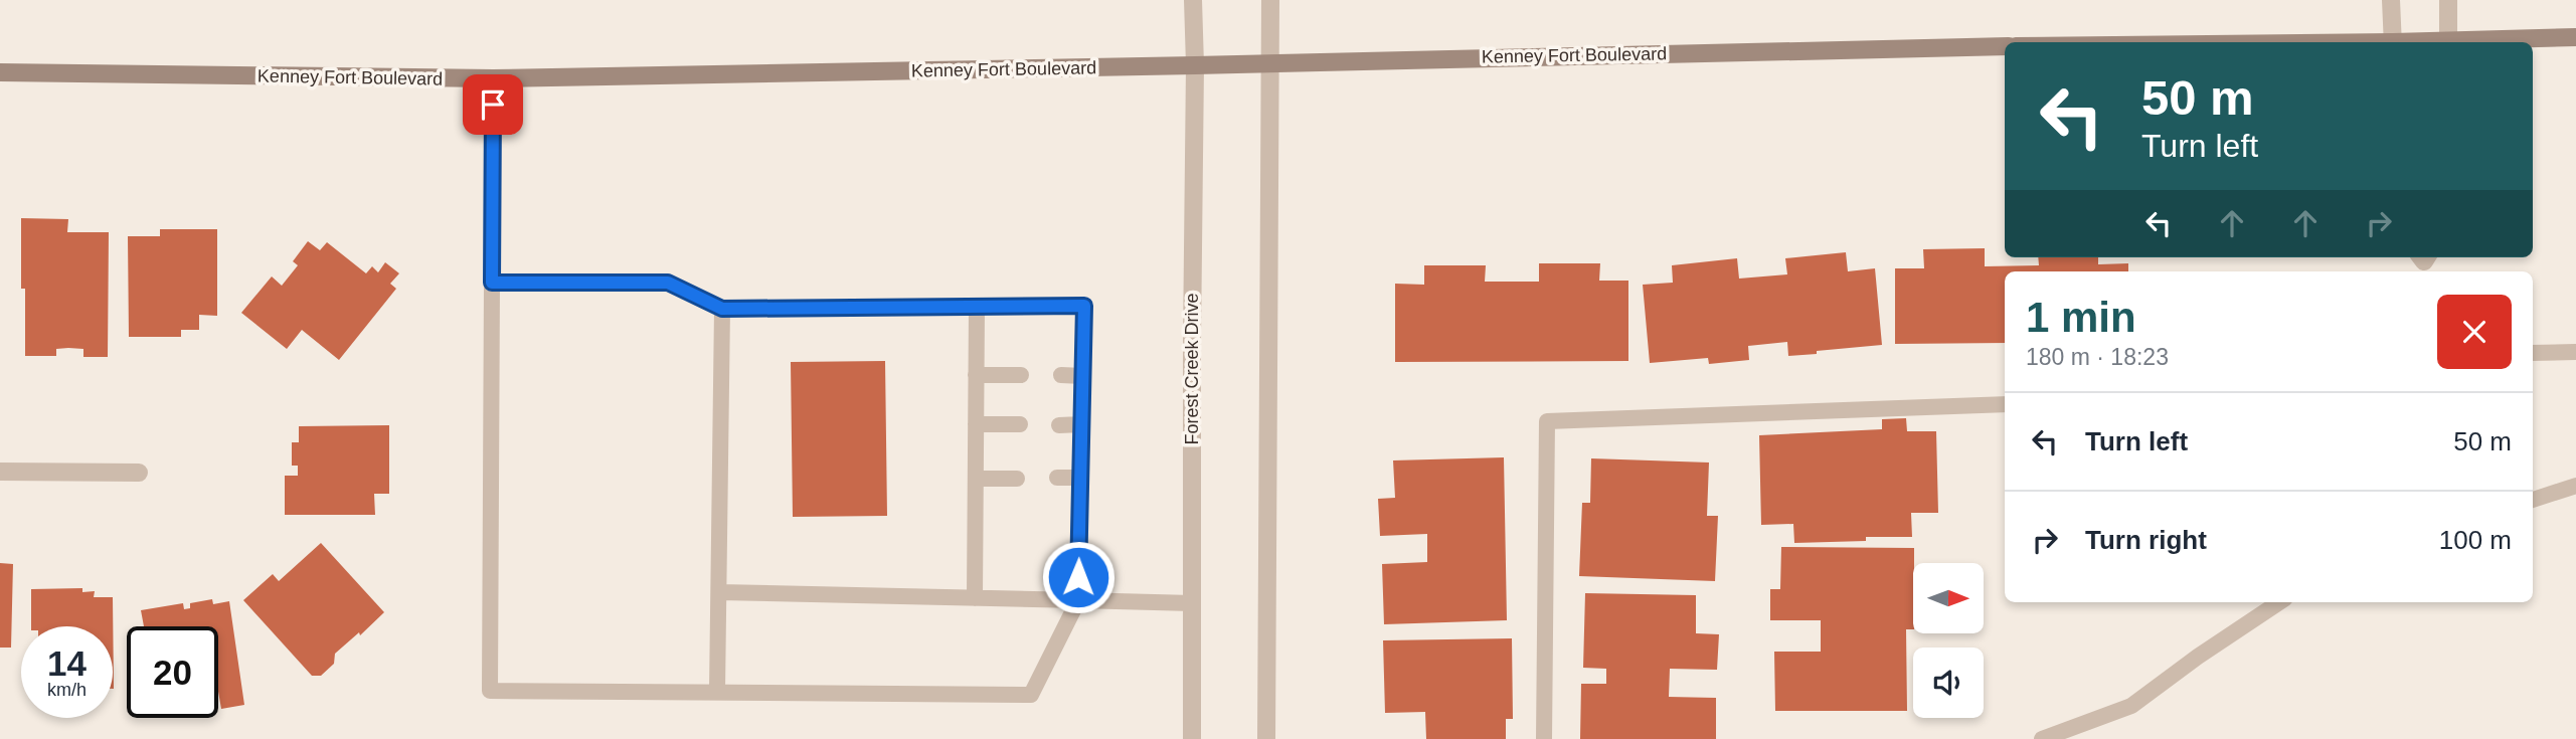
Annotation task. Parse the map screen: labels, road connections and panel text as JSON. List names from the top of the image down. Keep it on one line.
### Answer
{"streets":{"main road":["Kenney Fort Boulevard"],"street":["Forest Creek Drive"]},"crossings":[["Kenney Fort Boulevard","Forest Creek Drive"]],"north":"right","page":{"turn":["50 m","Turn left"],"heading":["1 min","180 m · 18:23"],"list":[{"name":"Turn left","value":"50 m"},{"name":"Turn right","value":"100 m"}],"speed":"14 km/h","limit":"20"}}
